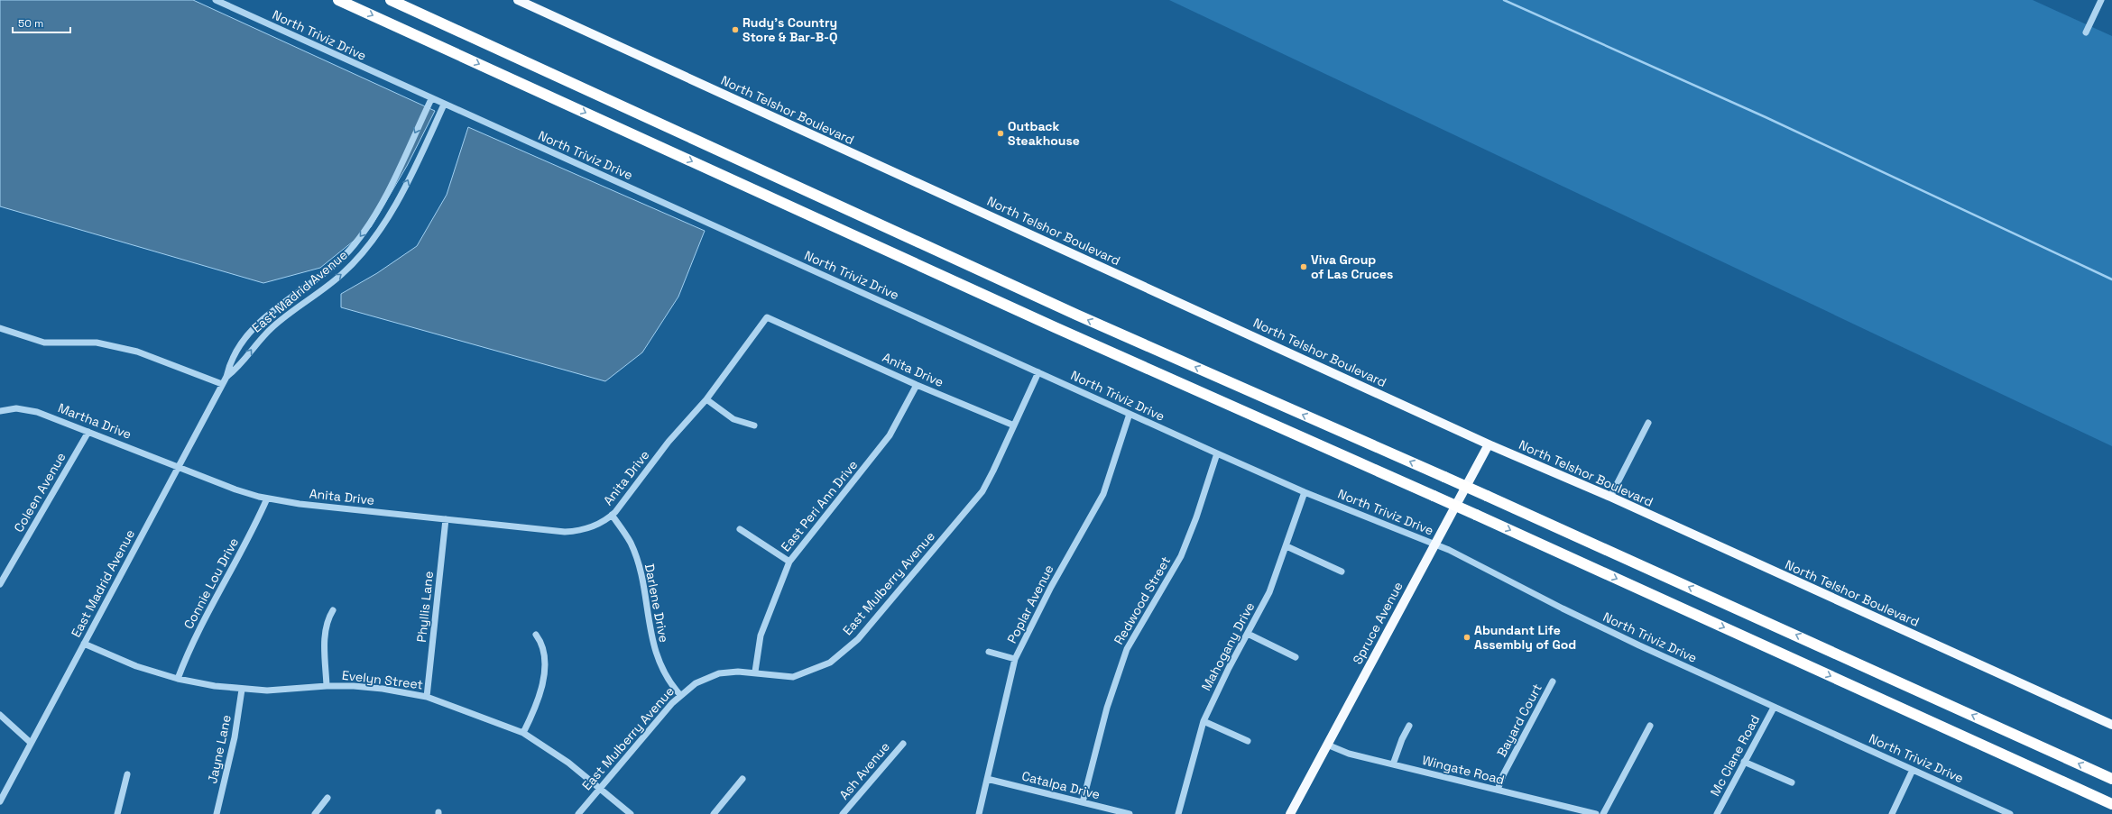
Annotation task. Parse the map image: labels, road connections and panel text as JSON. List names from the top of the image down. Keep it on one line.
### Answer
{"streets":{"main road":["North Telshor Boulevard","Spruce Avenue"],"street":["North Triviz Drive","East Madrid Avenue","Anita Drive","Martha Drive","Coleen Avenue","East Peri Ann Drive","Connie Lou Drive","East Mulberry Avenue","Redwood Street","Darlene Drive","Poplar Avenue","Phyllis Lane","Mahogany Drive","Evelyn Street","Bayard Court","Jayne Lane","Mc Clane Road","Wingate Road","Ash Avenue","Catalpa Drive"]},"crossings":[["North Triviz Drive","East Madrid Avenue"],["North Triviz Drive","East Mulberry Avenue"],["North Triviz Drive","Redwood Street"],["North Triviz Drive","Poplar Avenue"],["North Triviz Drive","Spruce Avenue"],["North Triviz Drive","Mahogany Drive"],["North Triviz Drive","Mc Clane Road"],["North Telshor Boulevard","Spruce Avenue"],["East Madrid Avenue","Anita Drive"],["East Madrid Avenue","Martha Drive"],["East Madrid Avenue","Evelyn Street"],["Anita Drive","Martha Drive"],["Anita Drive","East Peri Ann Drive"],["Anita Drive","Connie Lou Drive"],["Anita Drive","East Mulberry Avenue"],["Anita Drive","Darlene Drive"],["Anita Drive","Phyllis Lane"],["Martha Drive","Coleen Avenue"],["East Peri Ann Drive","East Mulberry Avenue"],["Connie Lou Drive","Evelyn Street"],["East Mulberry Avenue","Darlene Drive"],["East Mulberry Avenue","Evelyn Street"],["Redwood Street","Catalpa Drive"],["Poplar Avenue","Catalpa Drive"],["Phyllis Lane","Evelyn Street"],["Spruce Avenue","Wingate Road"],["Evelyn Street","Jayne Lane"],["Bayard Court","Wingate Road"]],"places":["Rudy's Country Store & Bar-B-Q","Outback Steakhouse","Viva Group of Las Cruces","Abundant Life Assembly of God"],"scale_bar":"50 m"}
